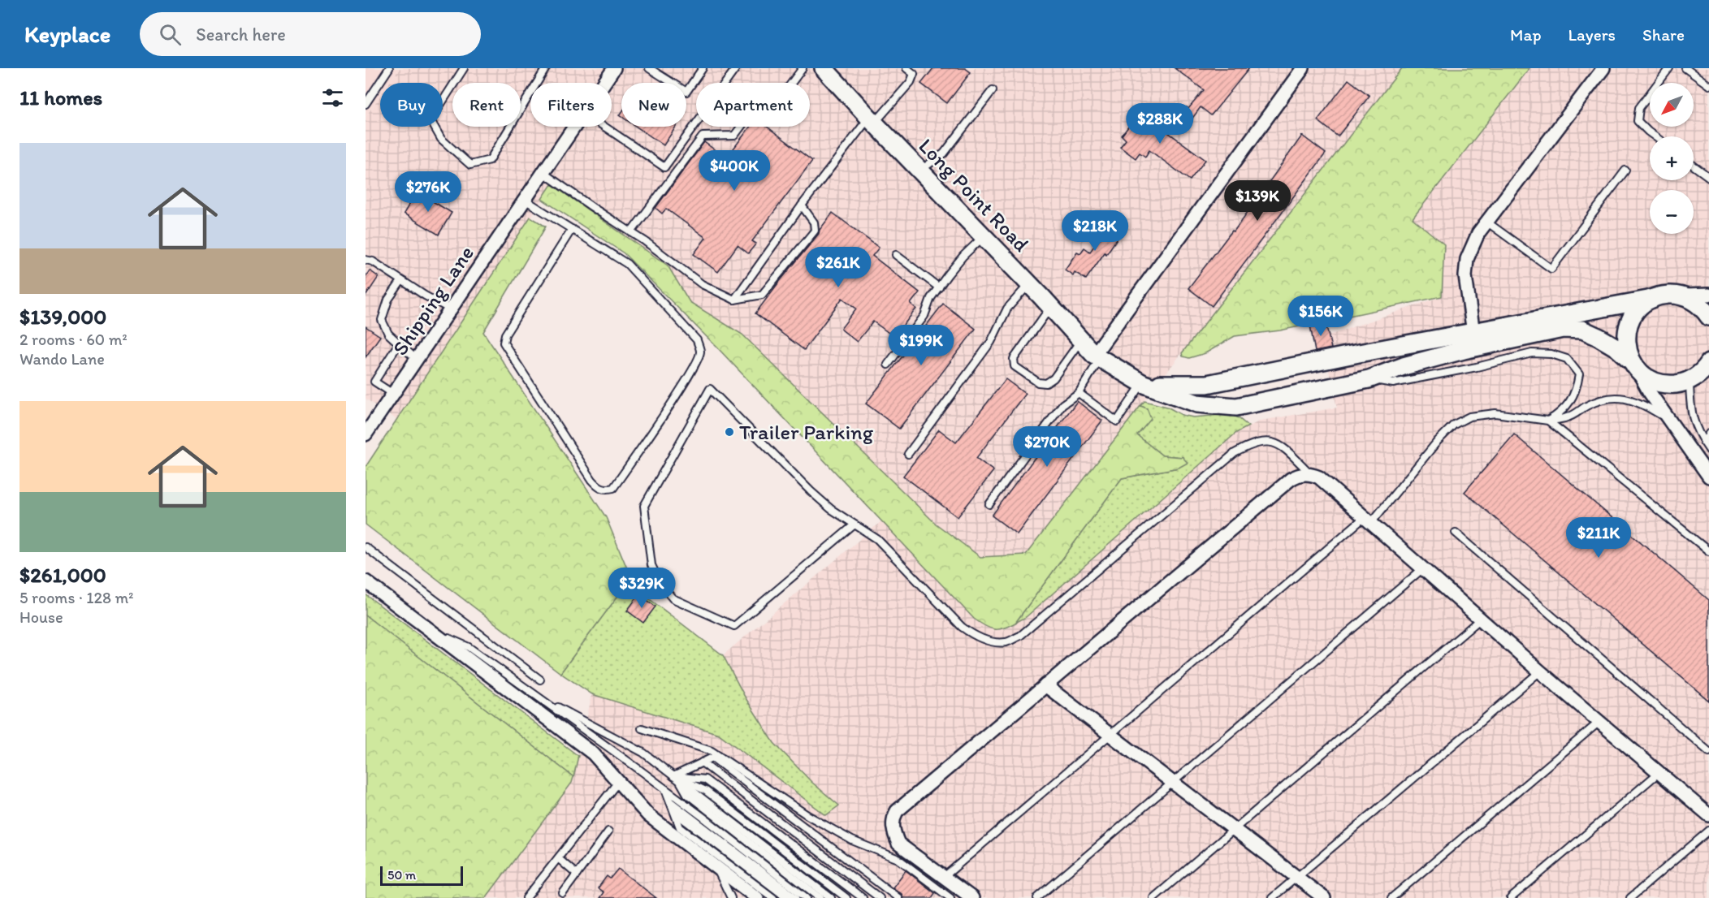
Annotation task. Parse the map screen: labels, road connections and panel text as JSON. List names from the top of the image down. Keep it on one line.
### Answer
{"streets":{"main road":["Long Point Road"],"street":["Shipping Lane"]},"places":["Trailer Parking"],"scale_bar":"50 m","north":"bottom left","page":{"header":"Keyplace","search":"Search here","nav":["Map","Layers","Share"],"heading":"11 homes","map_buttons":["+","−"],"chip":["Buy","Rent","Filters","New","Apartment"],"price":["$288K","$400K","$276K","$139K","$218K","$261K","$156K","$199K","$270K","$211K","$329K"],"list":[{"name":"$139,000","note":"2 rooms · 60 m² · Wando Lane"},{"name":"$261,000","note":"5 rooms · 128 m² · House"}],"scale":"50 m"}}
